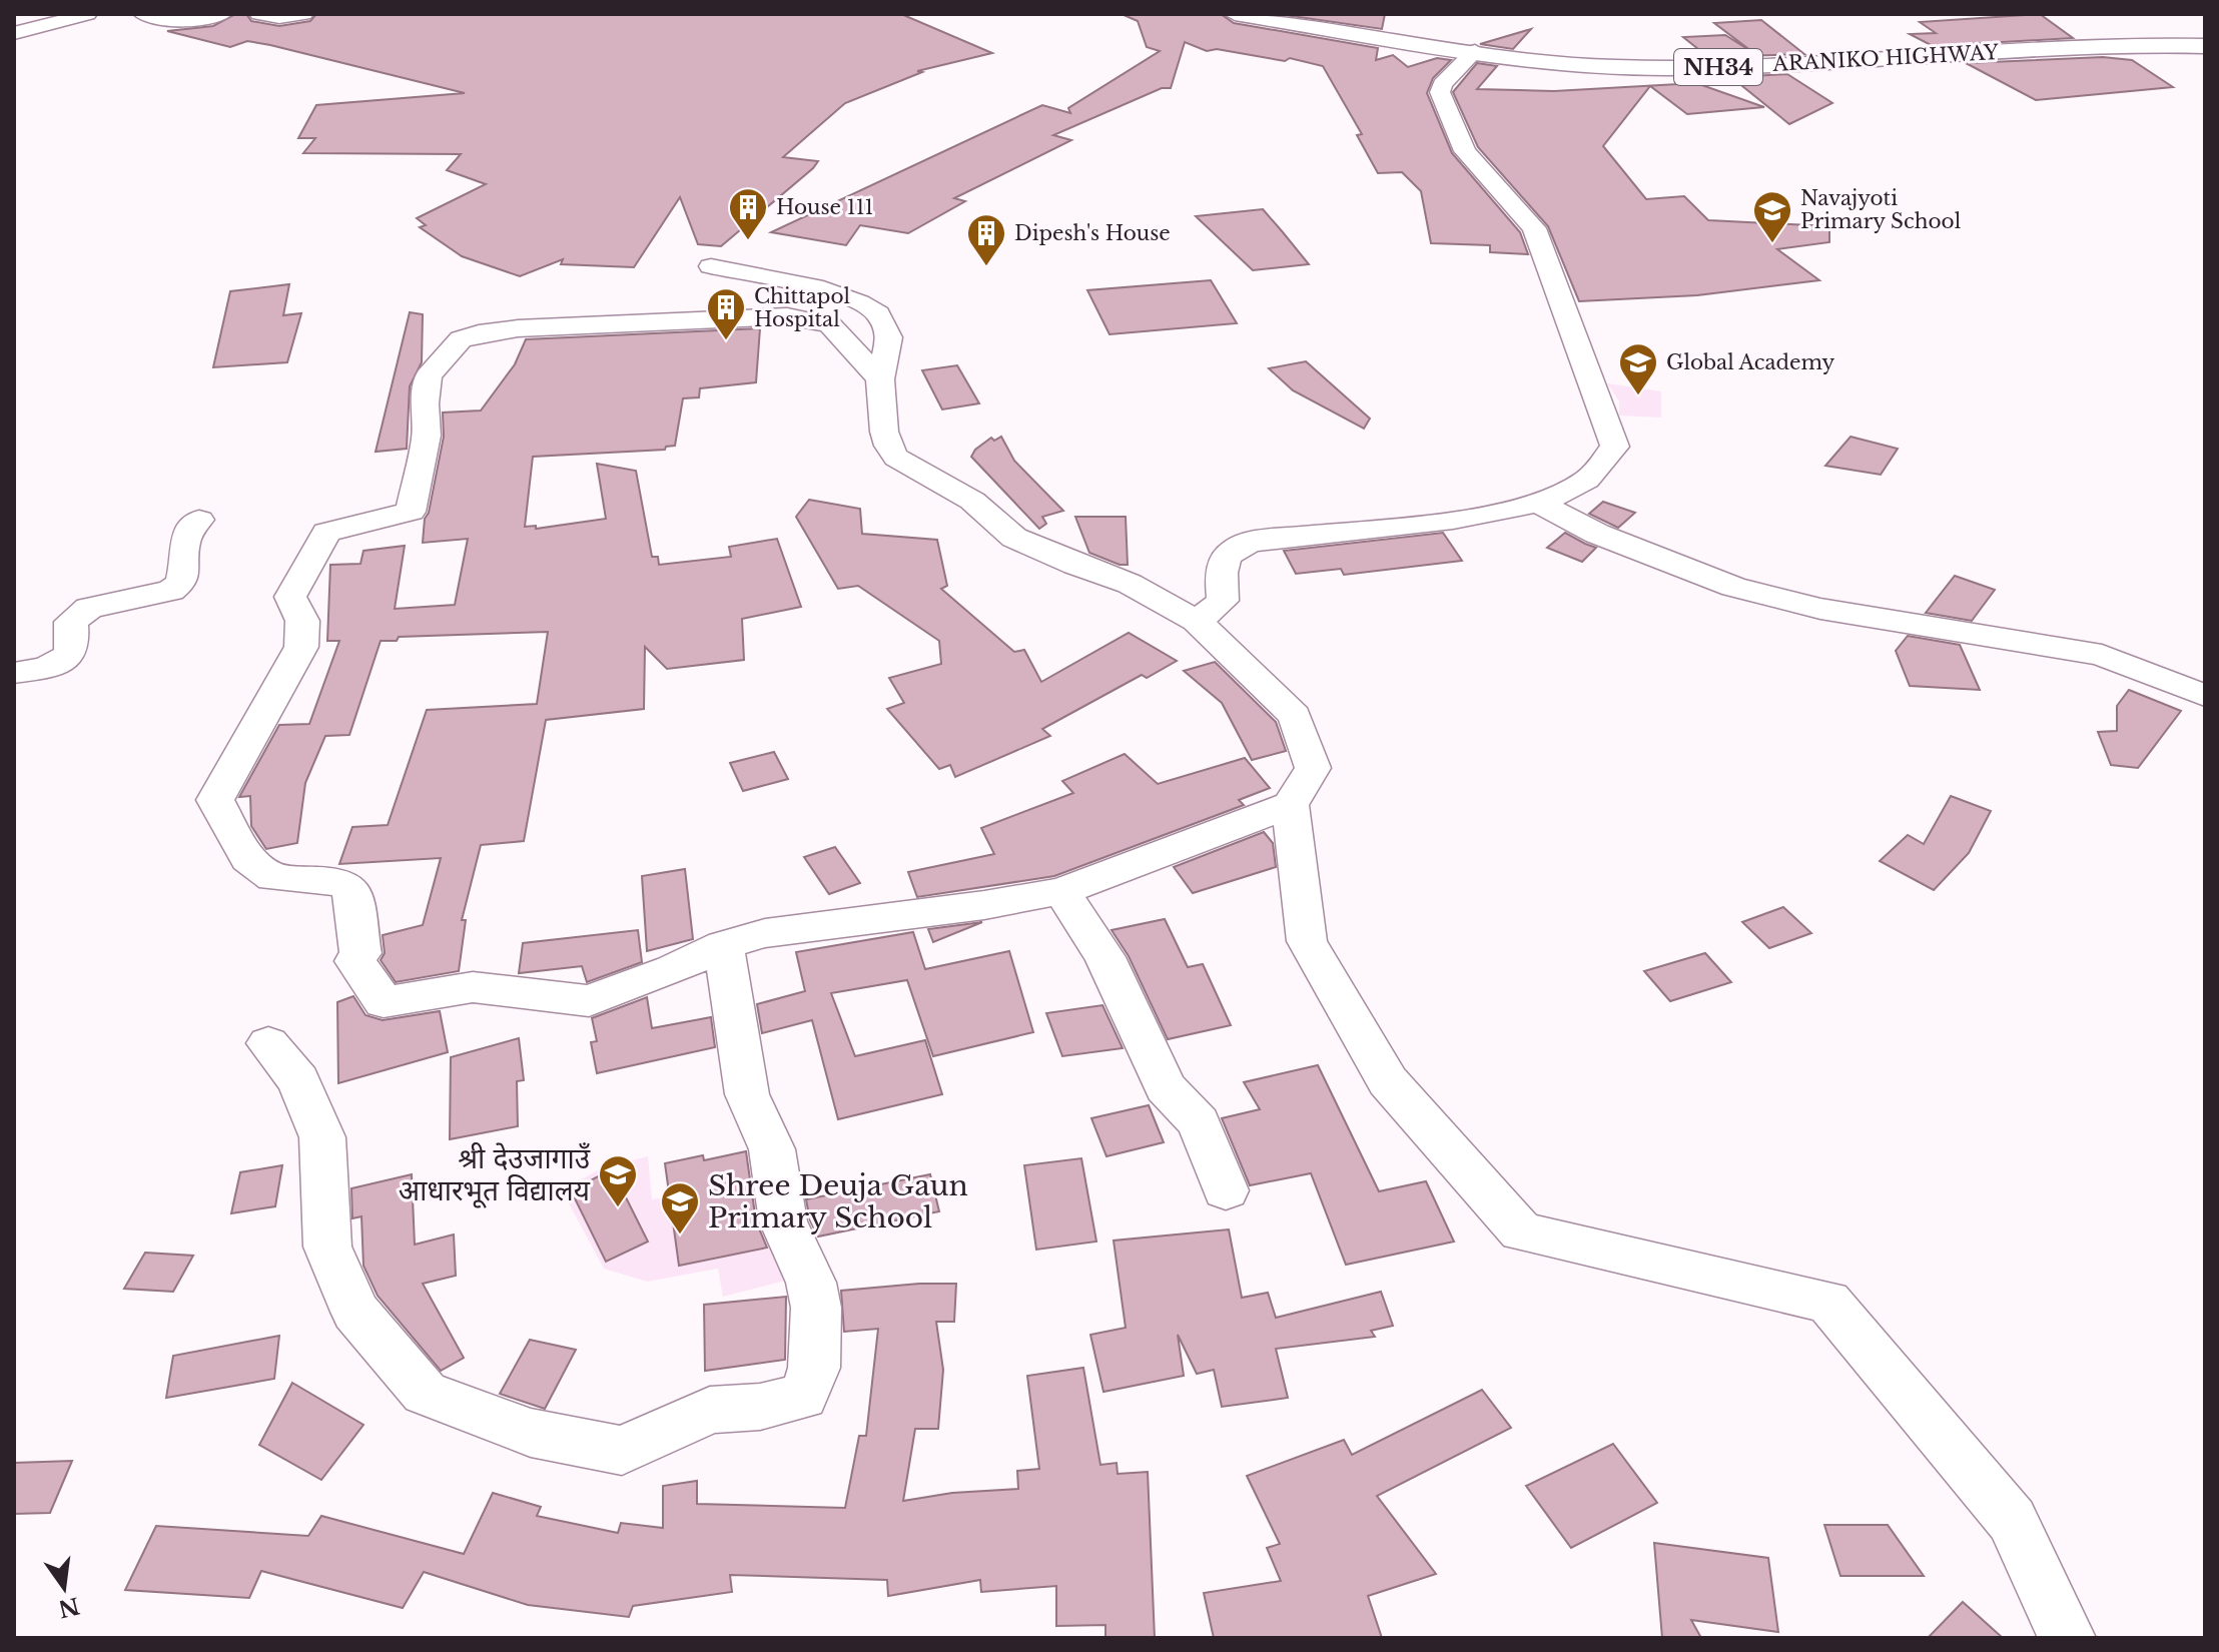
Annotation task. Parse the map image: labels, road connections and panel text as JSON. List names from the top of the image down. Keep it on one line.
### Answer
{"streets":{"highway":["ARANIKO HIGHWAY","NH34"]},"places":{"building":["House 111","Dipesh's House","Chittapol Hospital"],"school or university":["Navajyoti Primary School","Global Academy","श्री देउजागाउँ आधारभूत विद्यालय","Shree Deuja Gaun Primary School"]},"north":"bottom"}
